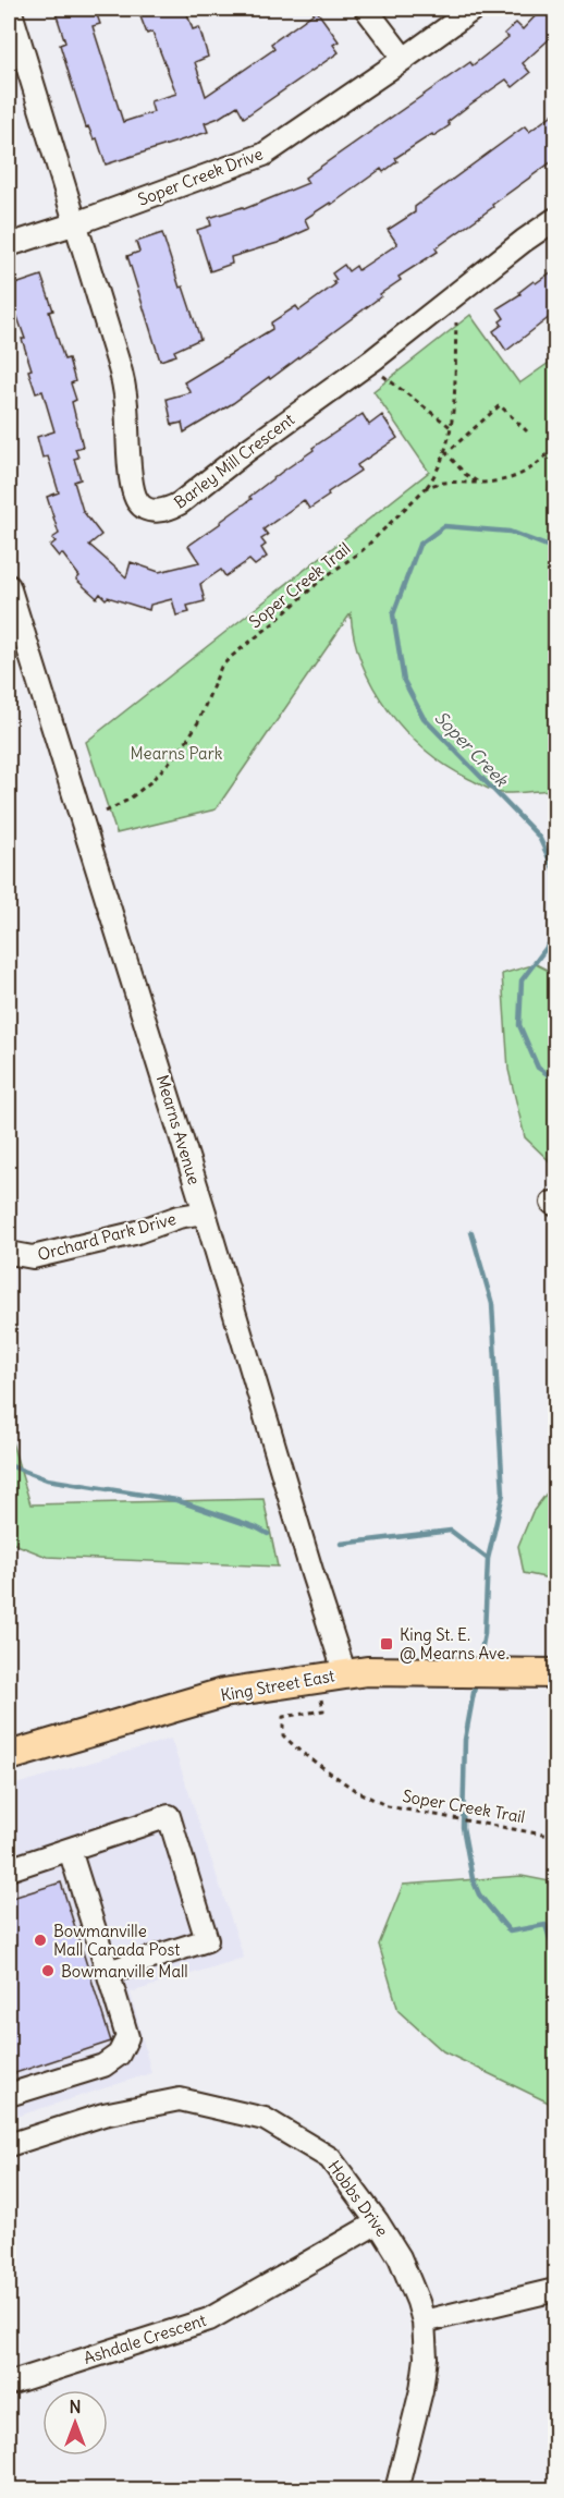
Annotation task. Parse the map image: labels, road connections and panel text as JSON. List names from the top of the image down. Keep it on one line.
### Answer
{"streets":{"main road":["King Street East"],"street":["Soper Creek Drive","Barley Mill Crescent","Mearns Avenue","Orchard Park Drive","Hobbs Drive","Ashdale Crescent"],"path":["Soper Creek Trail"]},"crossings":[["Soper Creek Drive","Barley Mill Crescent"],["Soper Creek Trail","King Street East"],["Mearns Avenue","Orchard Park Drive"],["Mearns Avenue","King Street East"],["Hobbs Drive","Ashdale Crescent"]],"water":["Soper Creek"],"parks":["Mearns Park"],"places":{"transit":["King St. E. @ Mearns Ave."],"other":["Bowmanville Mall Canada Post","Bowmanville Mall"]},"north":"top"}
